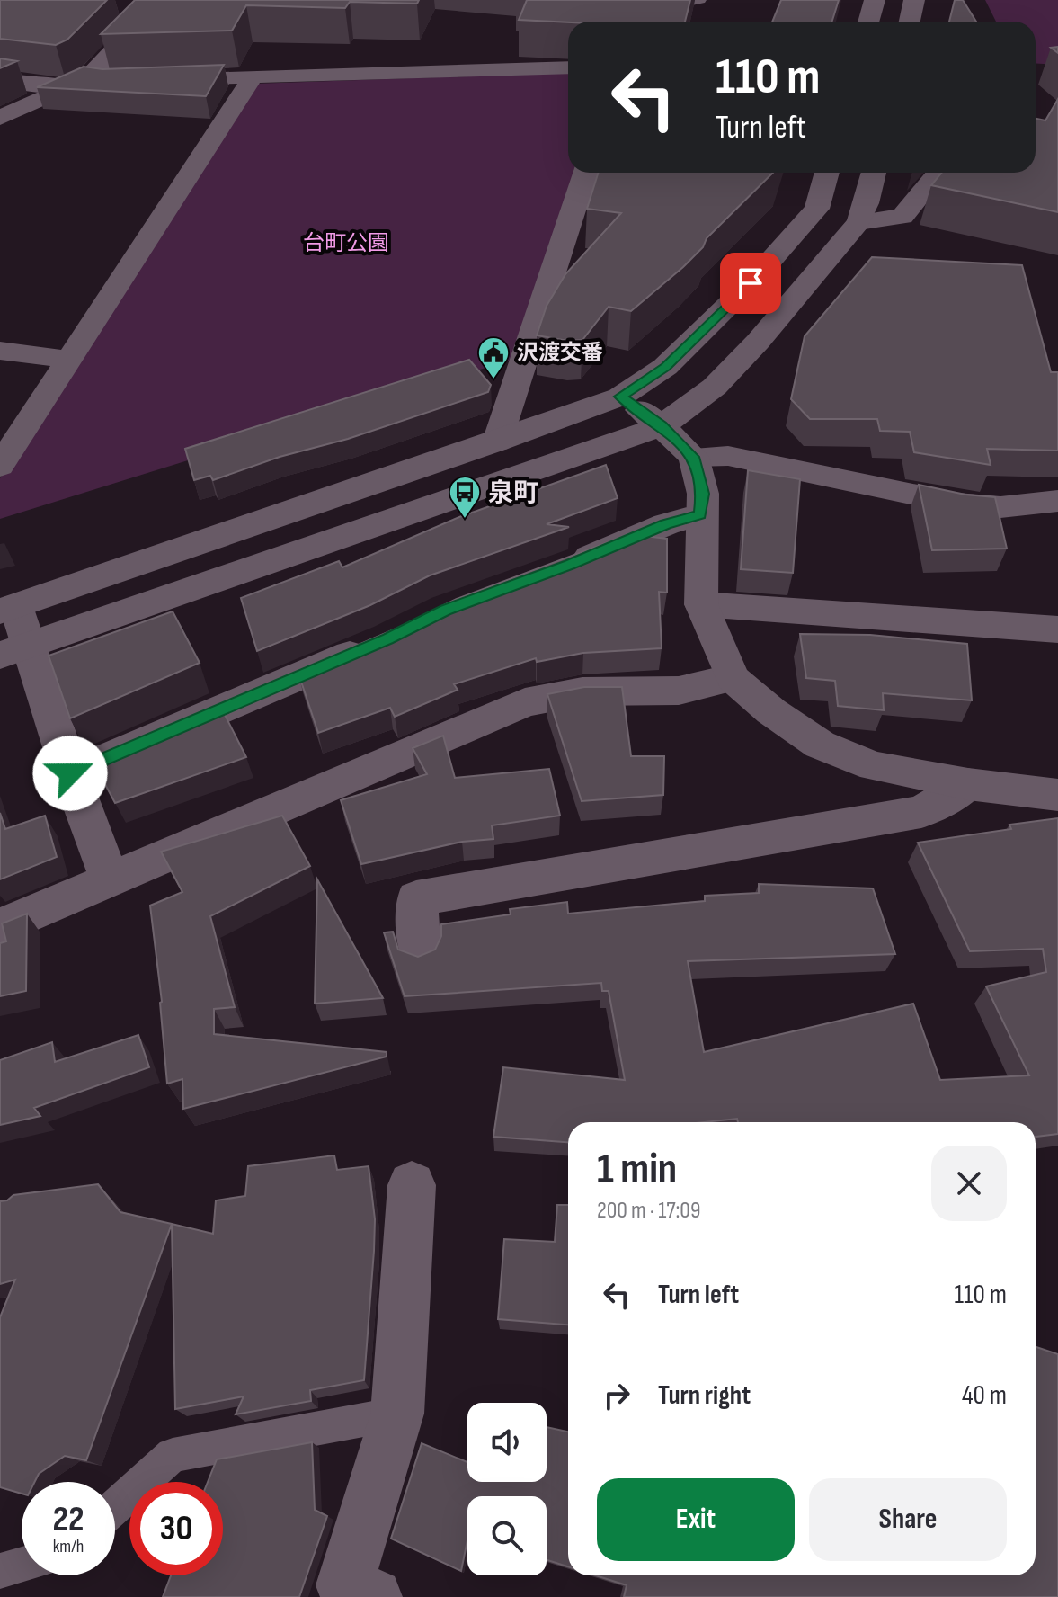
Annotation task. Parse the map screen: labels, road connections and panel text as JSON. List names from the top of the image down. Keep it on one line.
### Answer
{"parks":["台町公園"],"places":{"public building":["沢渡交番"],"bus stop":["泉町"]},"page":{"turn":["110 m","Turn left"],"heading":["1 min","200 m · 17:09"],"list":[{"name":"Turn left","value":"110 m"},{"name":"Turn right","value":"40 m"}],"buttons":["Exit","Share"],"speed":"22 km/h","limit":"30"}}
